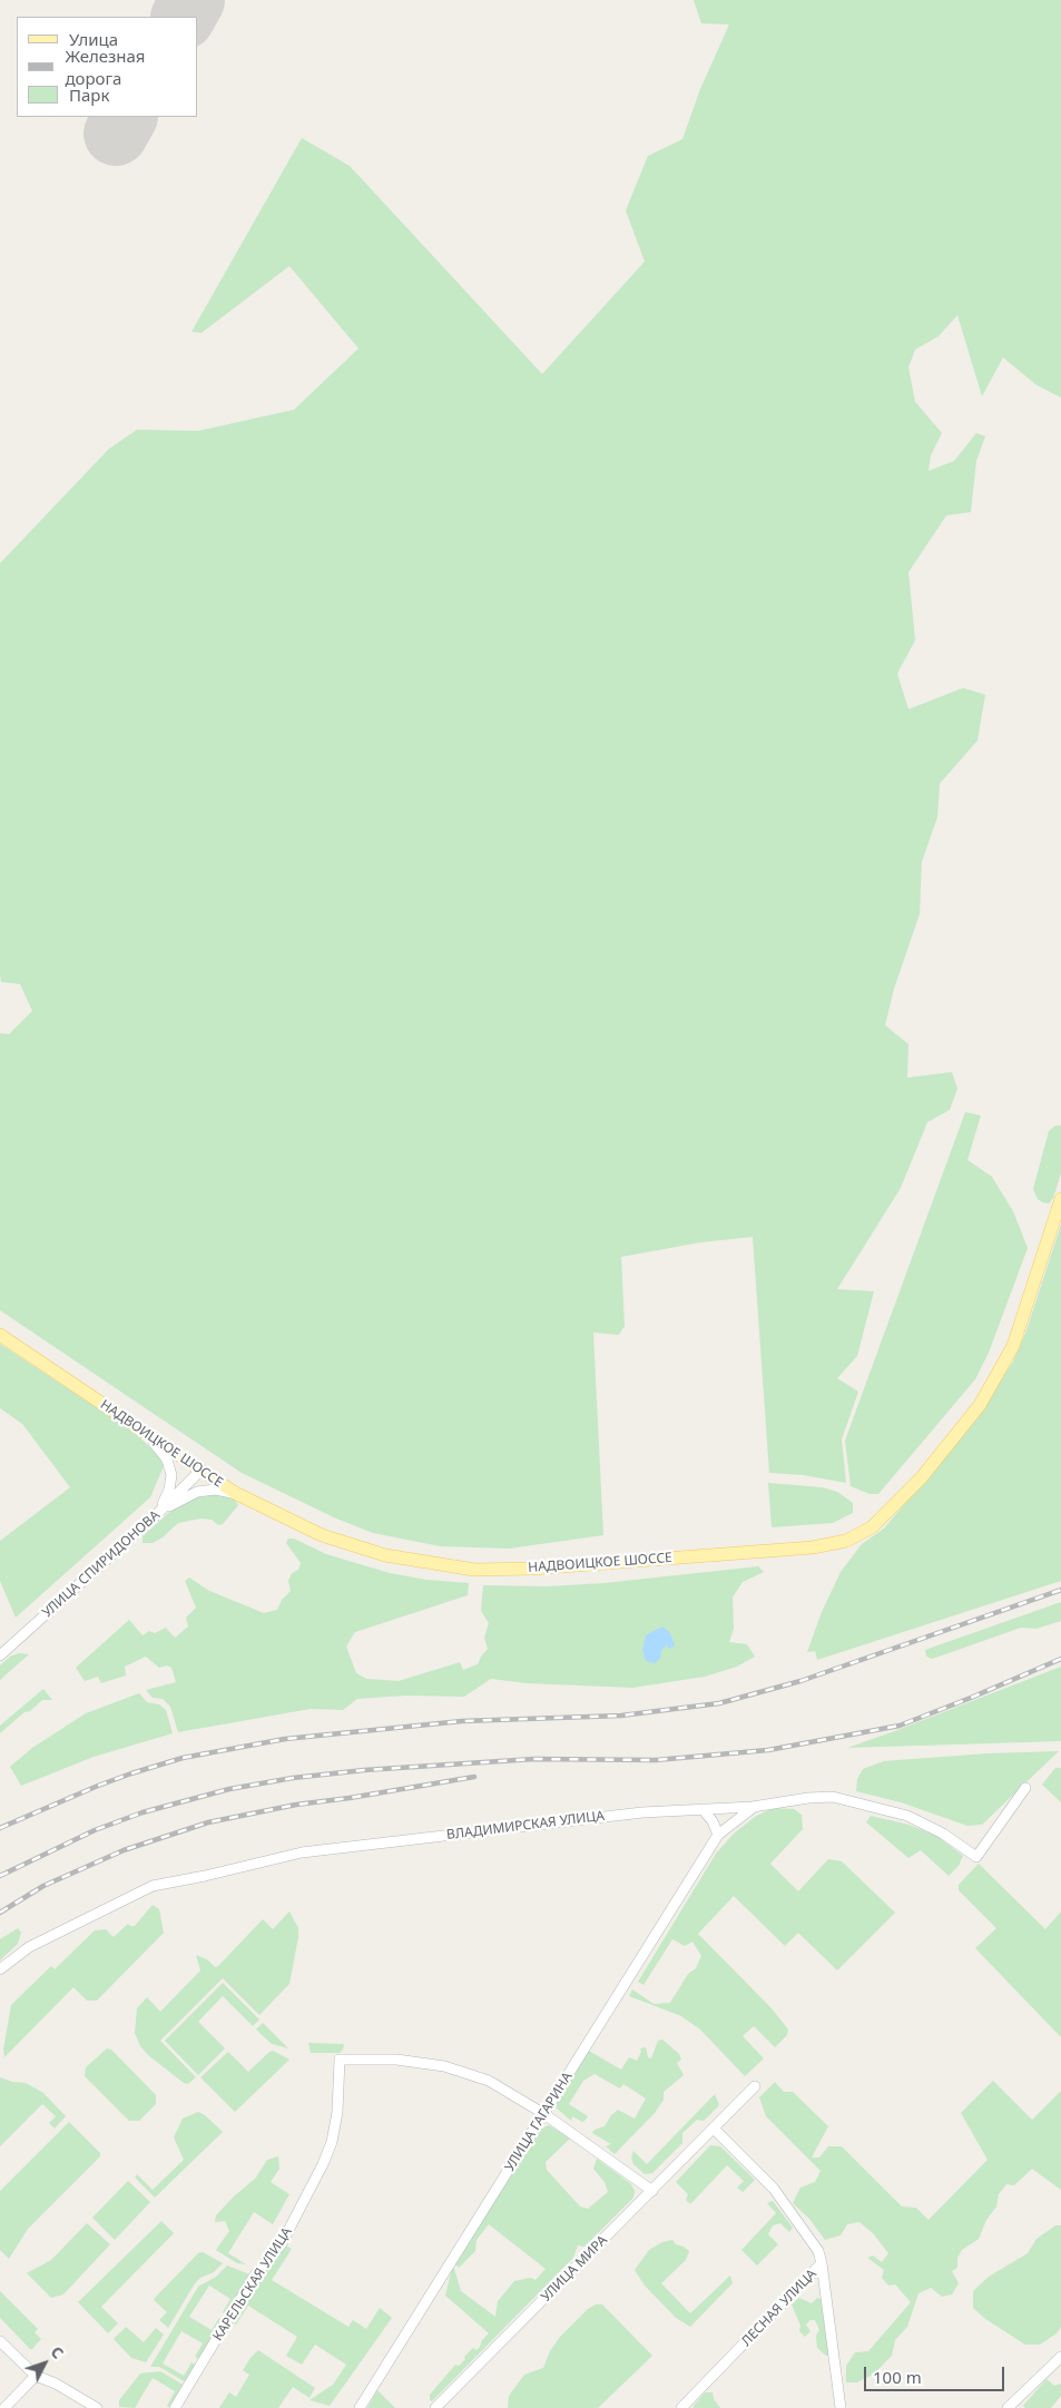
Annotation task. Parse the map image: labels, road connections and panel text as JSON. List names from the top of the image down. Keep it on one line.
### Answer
{"streets":{"main road":["НАДВОИЦКОЕ ШОССЕ"],"street":["УЛИЦА СПИРИДОНОВА","ВЛАДИМИРСКАЯ УЛИЦА","УЛИЦА ГАГАРИНА","УЛИЦА МИРА","КАРЕЛЬСКАЯ УЛИЦА","ЛЕСНАЯ УЛИЦА"]},"crossings":[["НАДВОИЦКОЕ ШОССЕ","УЛИЦА СПИРИДОНОВА"],["ВЛАДИМИРСКАЯ УЛИЦА","УЛИЦА ГАГАРИНА"],["УЛИЦА ГАГАРИНА","КАРЕЛЬСКАЯ УЛИЦА"]],"legend":["Улица","Железная дорога","Парк"],"scale_bar":"100 m","north":"top right"}
